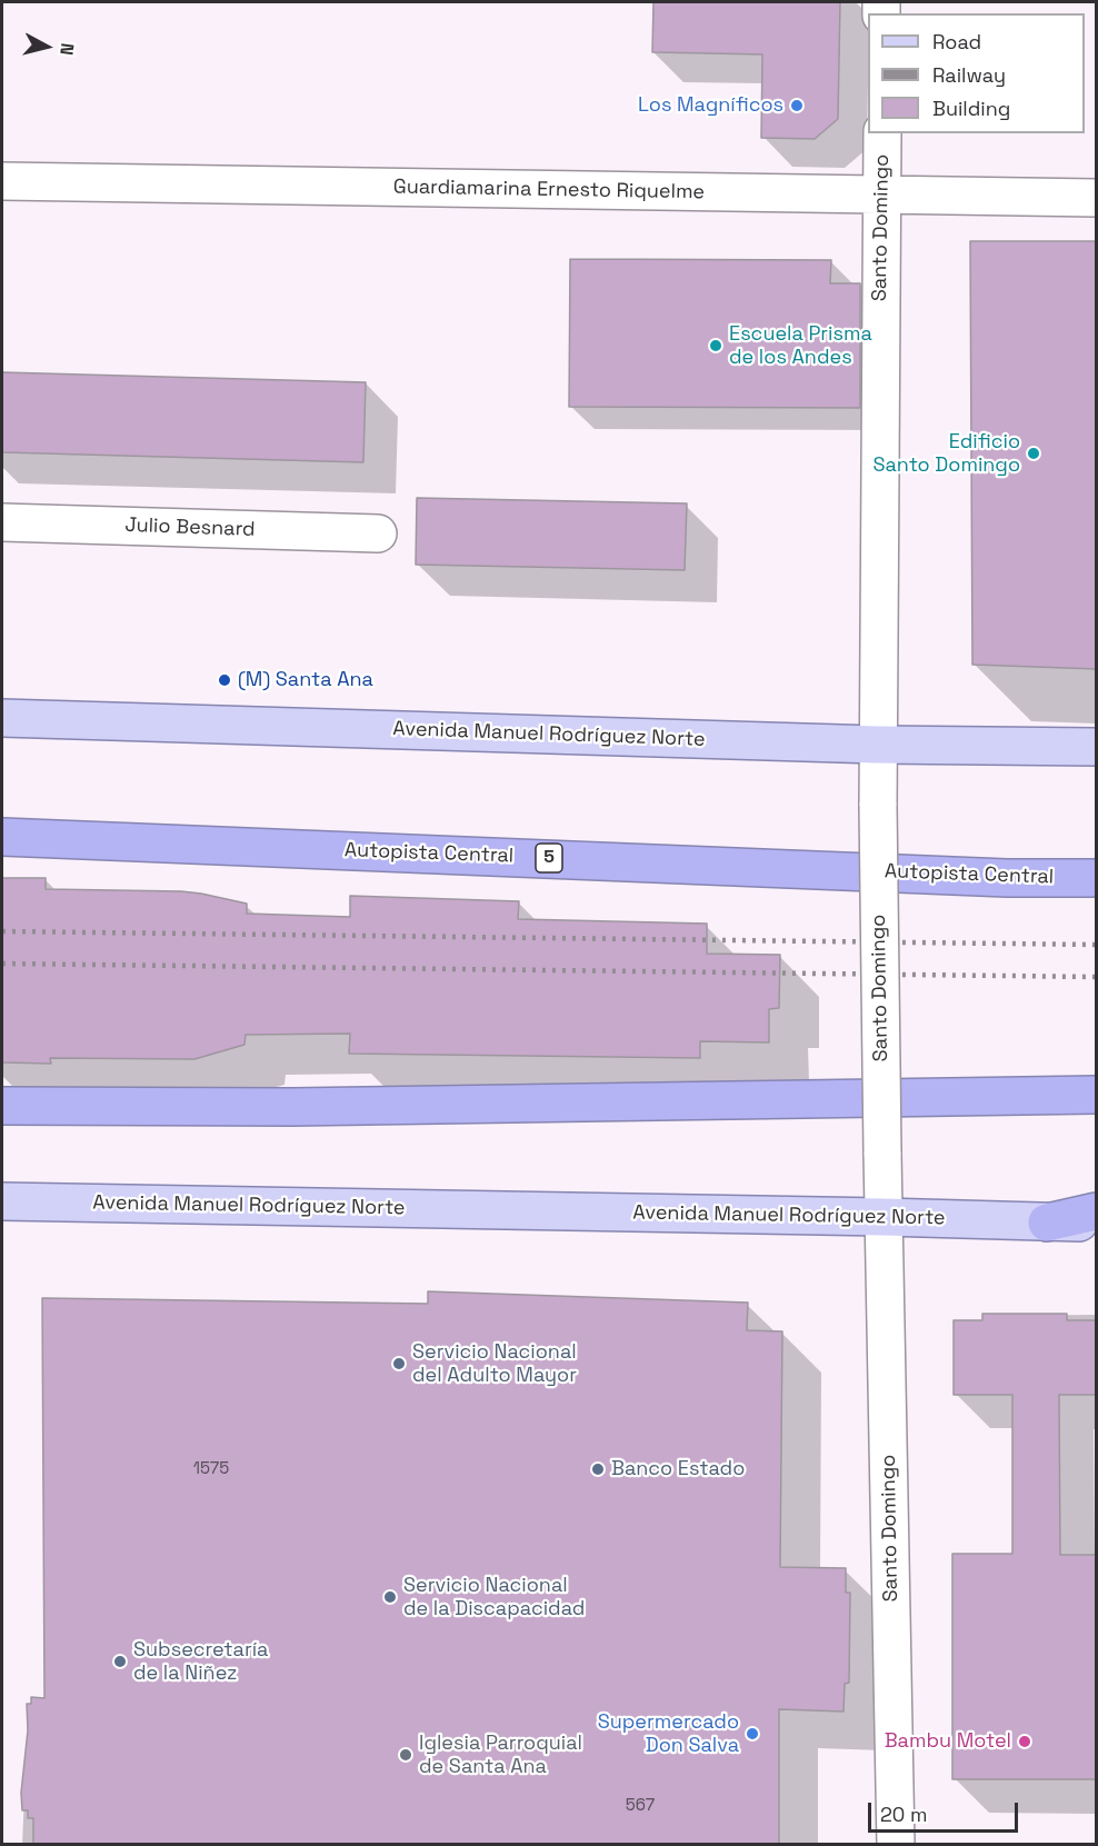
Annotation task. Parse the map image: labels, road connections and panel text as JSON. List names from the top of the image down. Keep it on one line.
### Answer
{"streets":{"highway":["Autopista Central","5"],"main road":["Avenida Manuel Rodríguez Norte"],"street":["Guardiamarina Ernesto Riquelme","Santo Domingo","Julio Besnard"]},"crossings":[["Guardiamarina Ernesto Riquelme","Santo Domingo"],["Santo Domingo","Avenida Manuel Rodríguez Norte"]],"places":["Los Magníficos","Escuela Prisma de los Andes","Edificio Santo Domingo","(M) Santa Ana","Servicio Nacional del Adulto Mayor","Banco Estado","Servicio Nacional de la Discapacidad","Subsecretaría de la Niñez","Supermercado Don Salva","Bambu Motel","Iglesia Parroquial de Santa Ana"],"house_numbers":["1575","567"],"legend":["Road","Railway","Building"],"scale_bar":"20 m","north":"right"}
